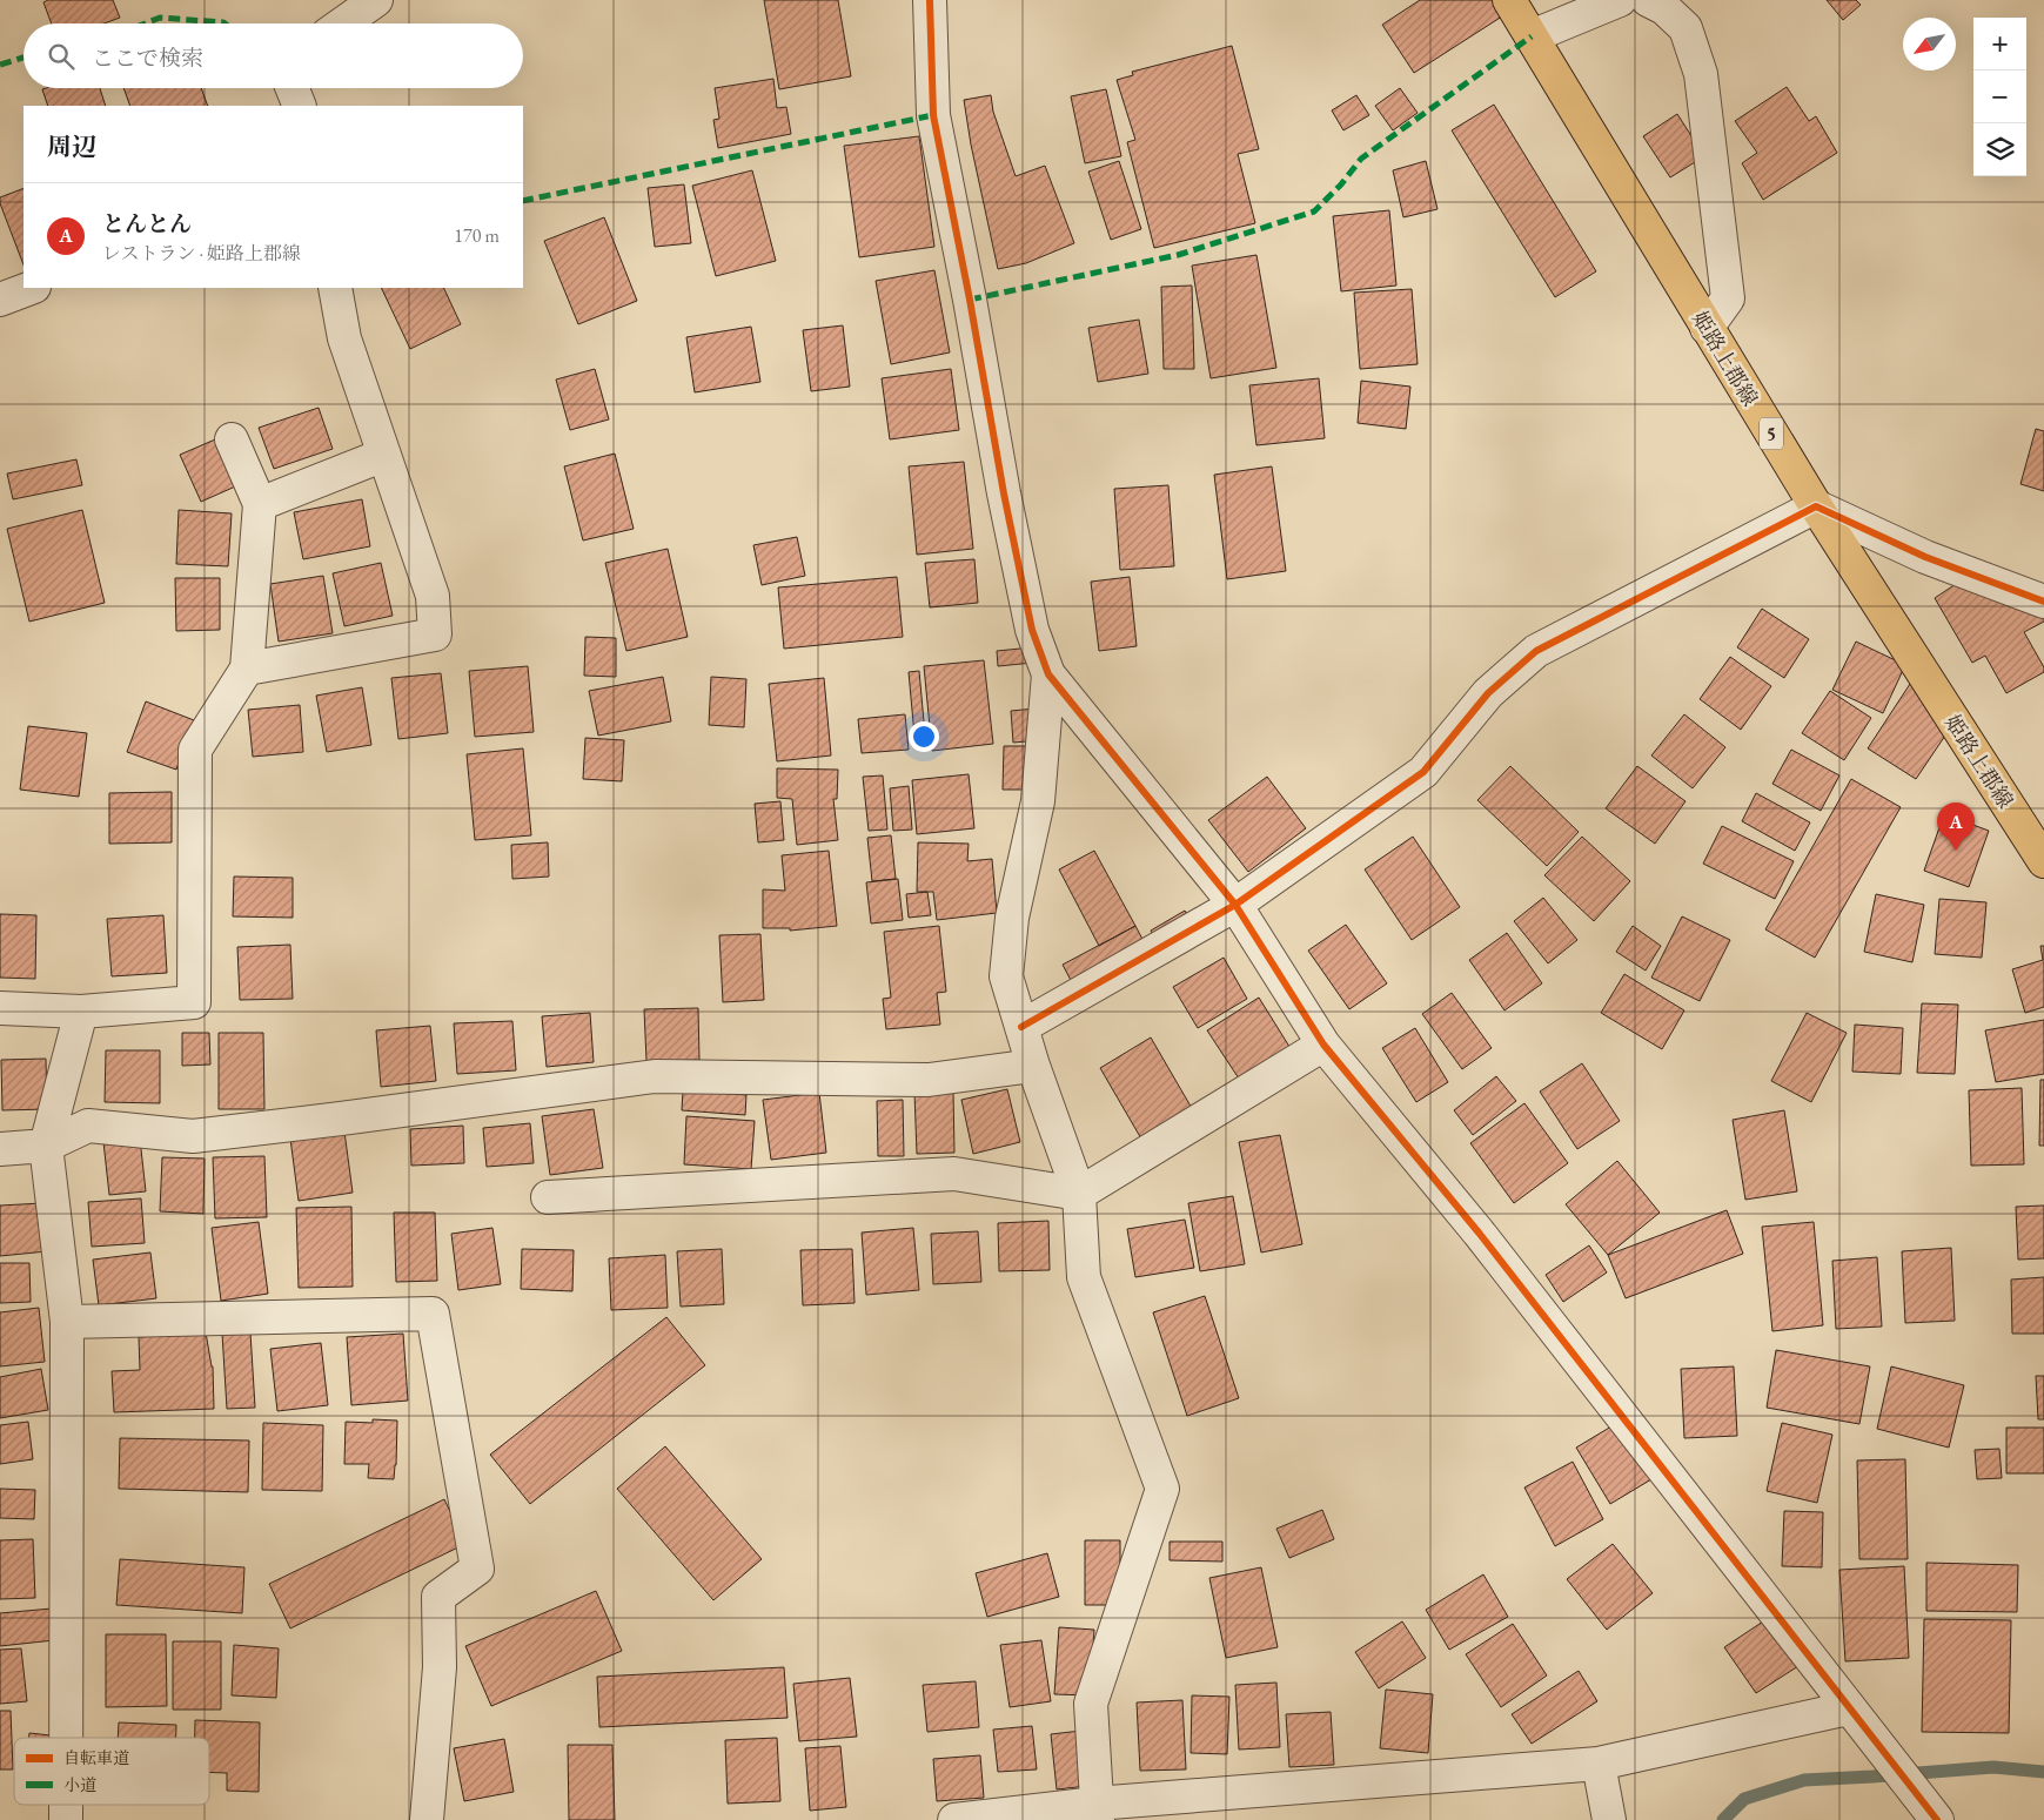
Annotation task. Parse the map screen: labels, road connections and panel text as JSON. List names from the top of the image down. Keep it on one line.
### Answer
{"streets":{"main road":["姫路上郡線","5"]},"legend":["自転車道","小道"],"north":"bottom left","page":{"map_buttons":["+","−"],"search":"ここで検索","heading":"周辺","list":[{"mark":"A","name":"とんとん","note":"レストラン · 姫路上郡線","value":"170 m"}],"pins":"A"}}
